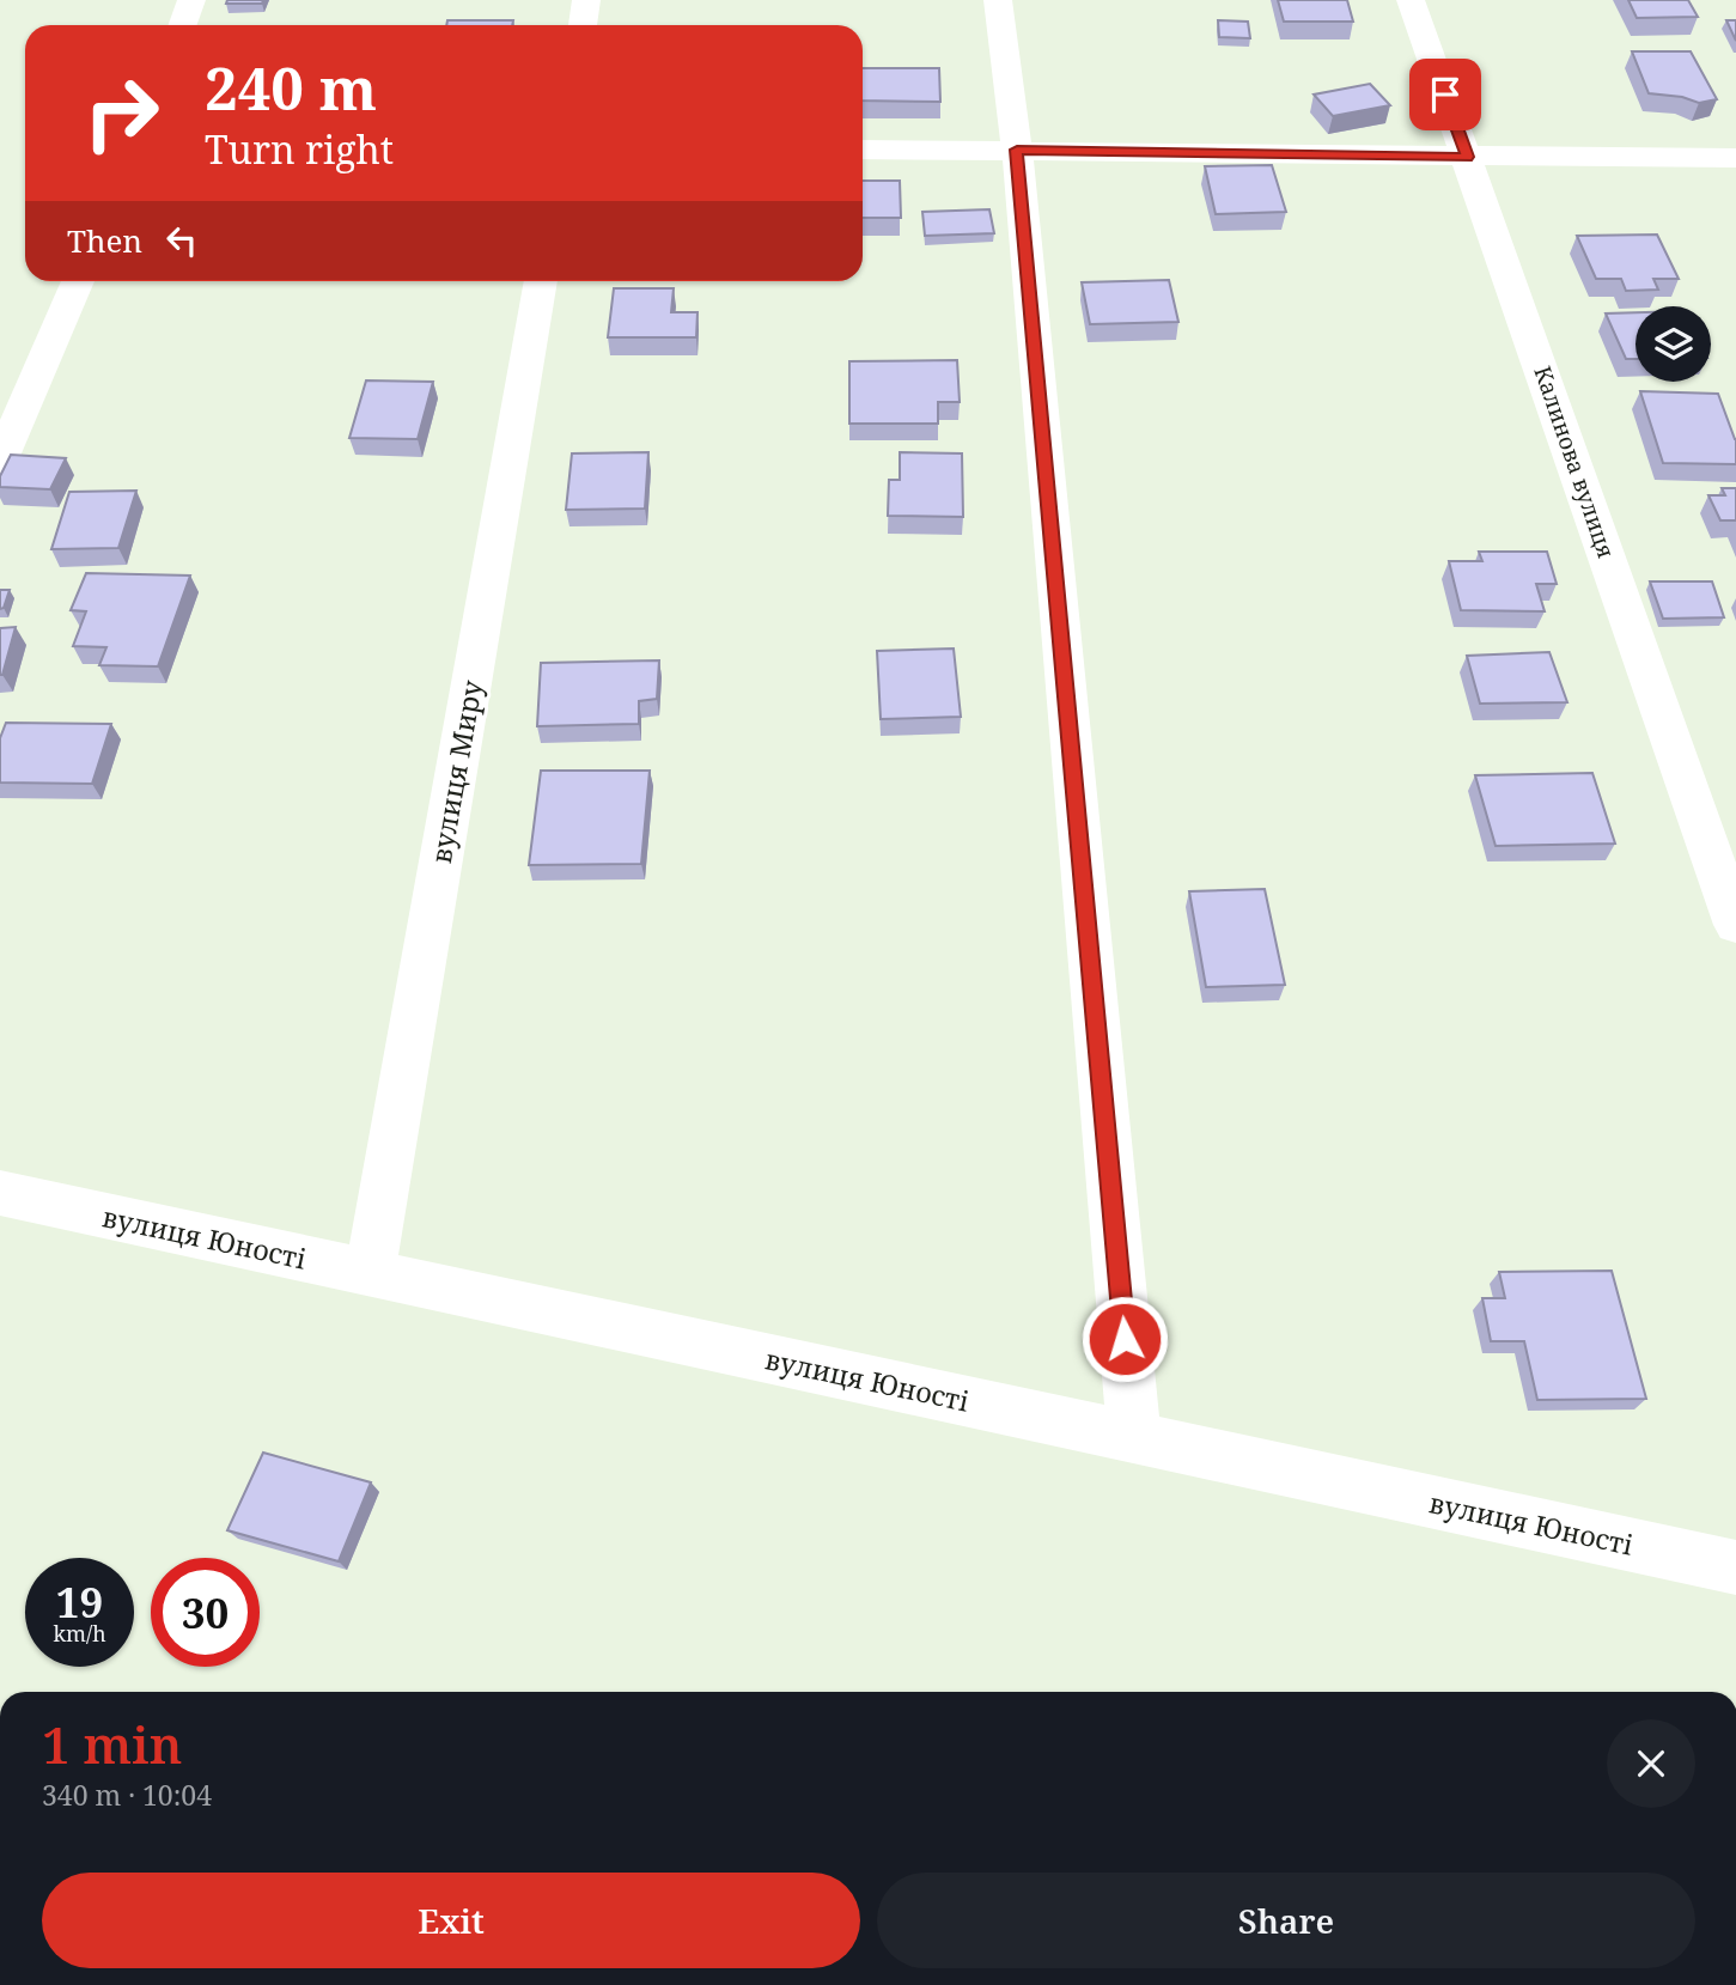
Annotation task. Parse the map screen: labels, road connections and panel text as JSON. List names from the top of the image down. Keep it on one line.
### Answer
{"streets":{"street":["Калинова вулиця","вулиця Миру","вулиця Юності"]},"crossings":[["вулиця Миру","вулиця Юності"]],"page":{"turn":["240 m","Turn right"],"then":"Then","speed":"19 km/h","limit":"30","heading":["1 min","340 m · 10:04"],"buttons":["Exit","Share"]}}
